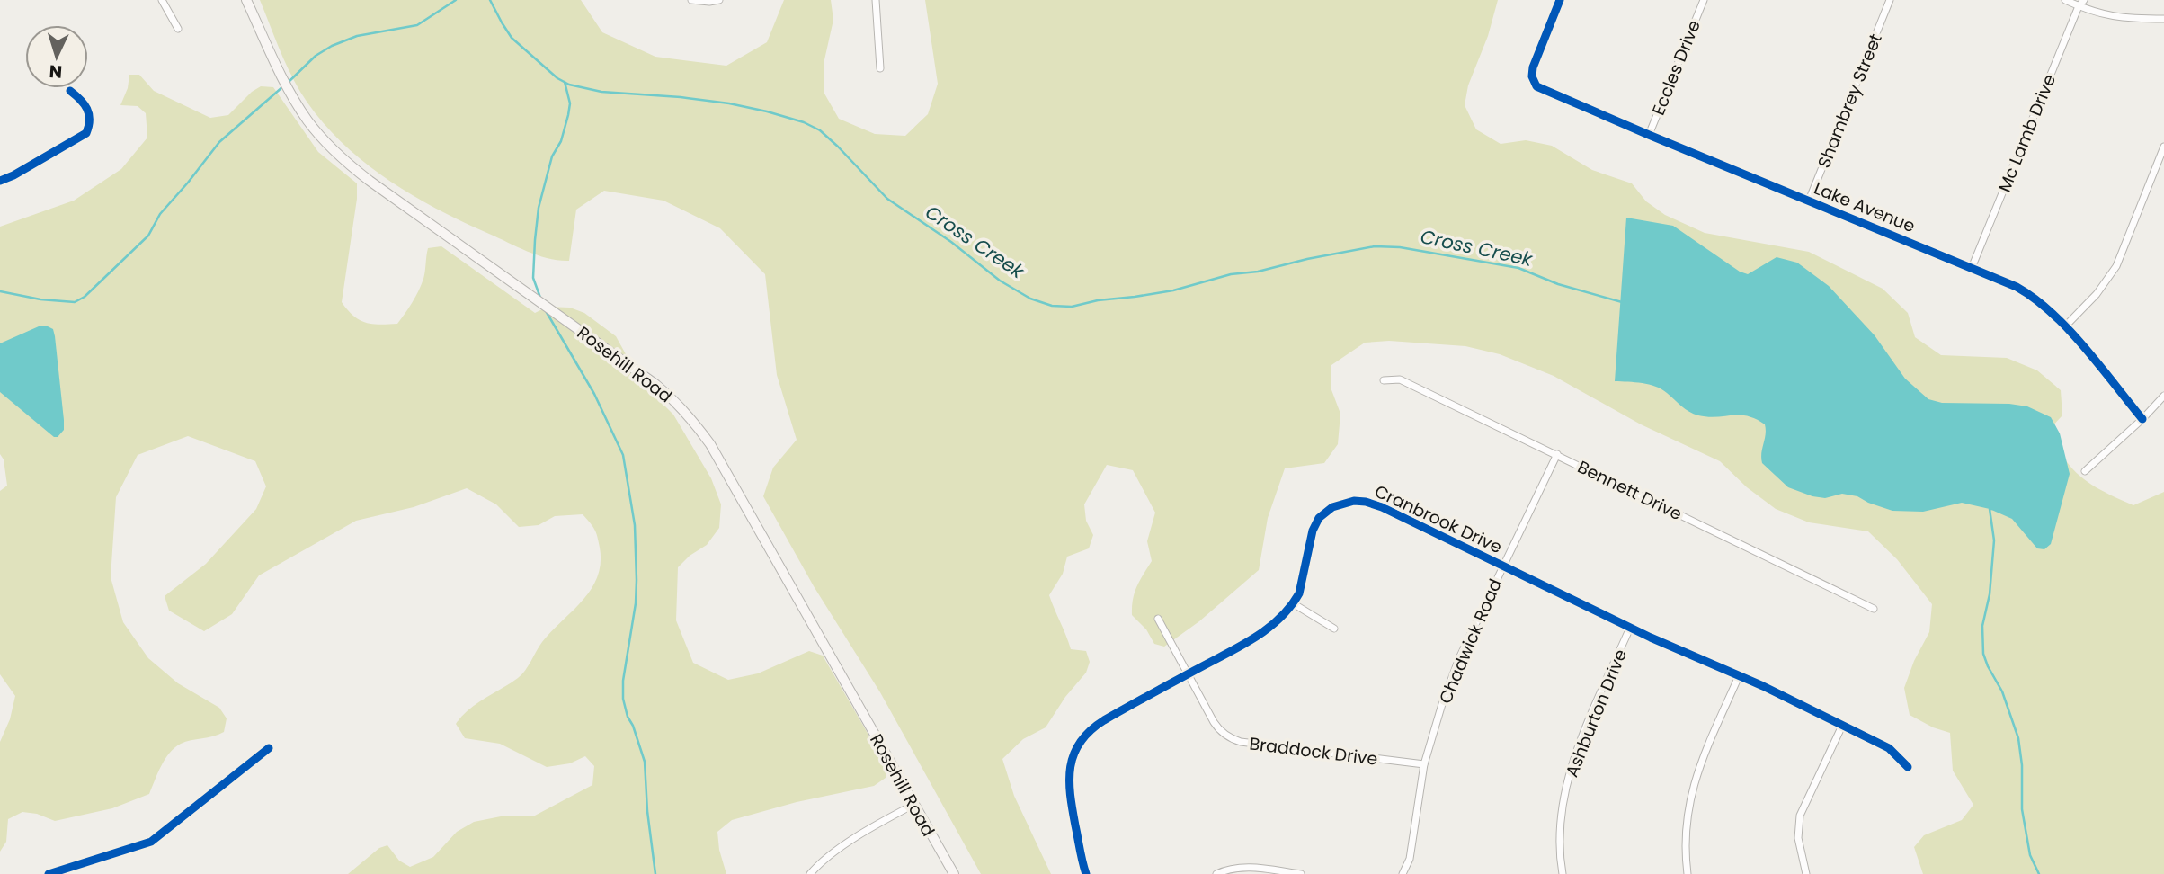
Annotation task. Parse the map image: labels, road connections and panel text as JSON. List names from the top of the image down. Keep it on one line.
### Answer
{"streets":{"main road":["Rosehill Road"],"street":["Eccles Drive","Shambrey Street","Mc Lamb Drive","Lake Avenue","Bennett Drive","Cranbrook Drive","Chadwick Road","Ashburton Drive","Braddock Drive"]},"crossings":[["Eccles Drive","Lake Avenue"],["Shambrey Street","Lake Avenue"],["Mc Lamb Drive","Lake Avenue"],["Bennett Drive","Chadwick Road"],["Cranbrook Drive","Chadwick Road"],["Cranbrook Drive","Ashburton Drive"],["Cranbrook Drive","Braddock Drive"],["Chadwick Road","Braddock Drive"]],"water":["Cross Creek"],"north":"bottom"}
